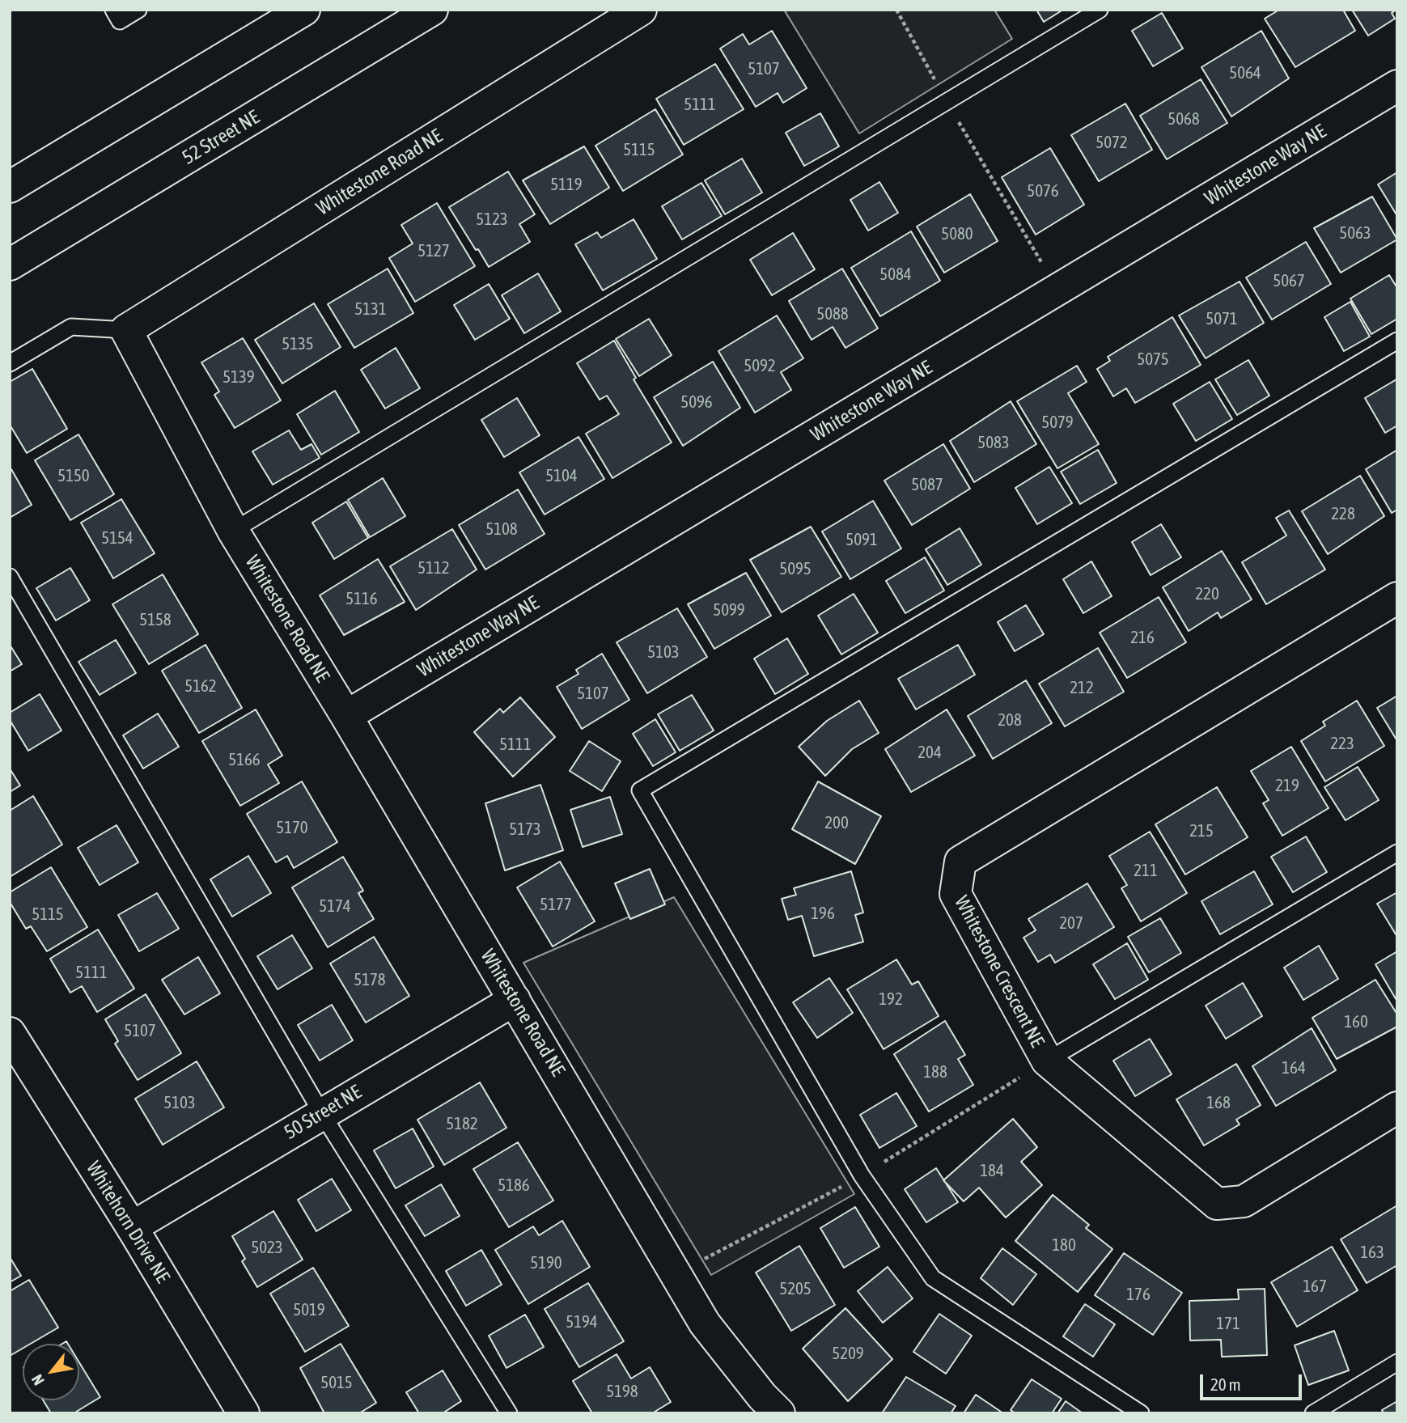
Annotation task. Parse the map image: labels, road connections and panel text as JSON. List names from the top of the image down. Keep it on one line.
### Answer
{"streets":{"street":["52 Street NE","Whitestone Way NE","Whitestone Road NE","Whitestone Crescent NE","50 Street NE","Whitehorn Drive NE"]},"crossings":[["Whitestone Way NE","Whitestone Road NE"],["Whitestone Road NE","50 Street NE"],["50 Street NE","Whitehorn Drive NE"]],"house_numbers":["5107","5064","5111","5068","5072","5115","5119","5076","5123","5063","5080","5127","5084","5067","5131","5088","5071","5135","5075","5092","5139","5096","5079","5083","5150","5104","5087","228","5108","5154","5091","5112","5095","220","5116","5099","5158","216","5103","5162","212","5107","208","223","5111","204","5166","219","200","5170","5173","215","211","5177","5174","196","5115","207","5111","5178","192","160","5107","164","188","5103","168","5182","184","5186","180","5023","163","5190","167","5205","176","5019","5194","171","5209","5015","5198"],"scale_bar":"20 m","north":"bottom left"}
